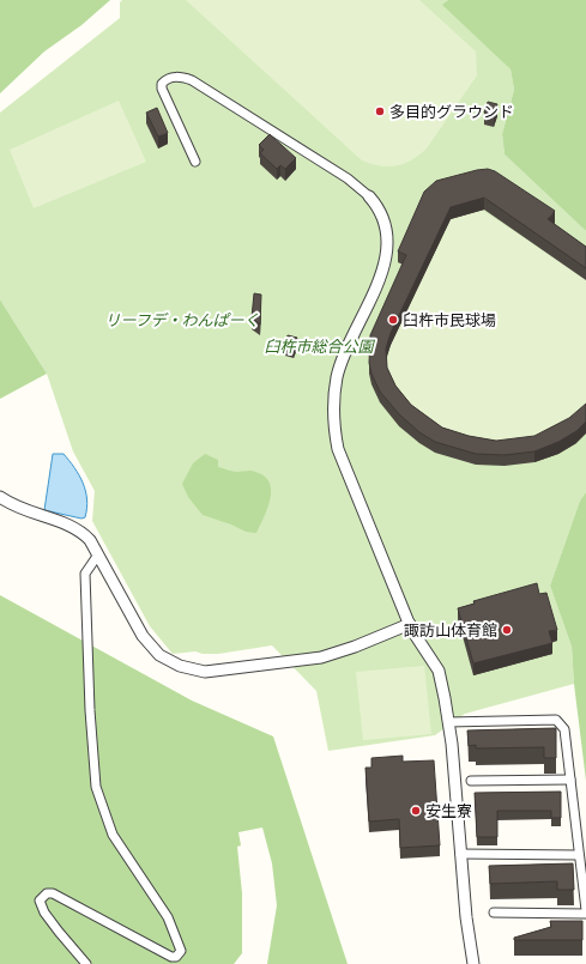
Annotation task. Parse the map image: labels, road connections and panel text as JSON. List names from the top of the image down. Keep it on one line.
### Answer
{"parks":["リーフデ・わんぱーく","臼杵市総合公園"],"places":["多目的グラウンド","臼杵市民球場","諏訪山体育館","安生寮"]}
